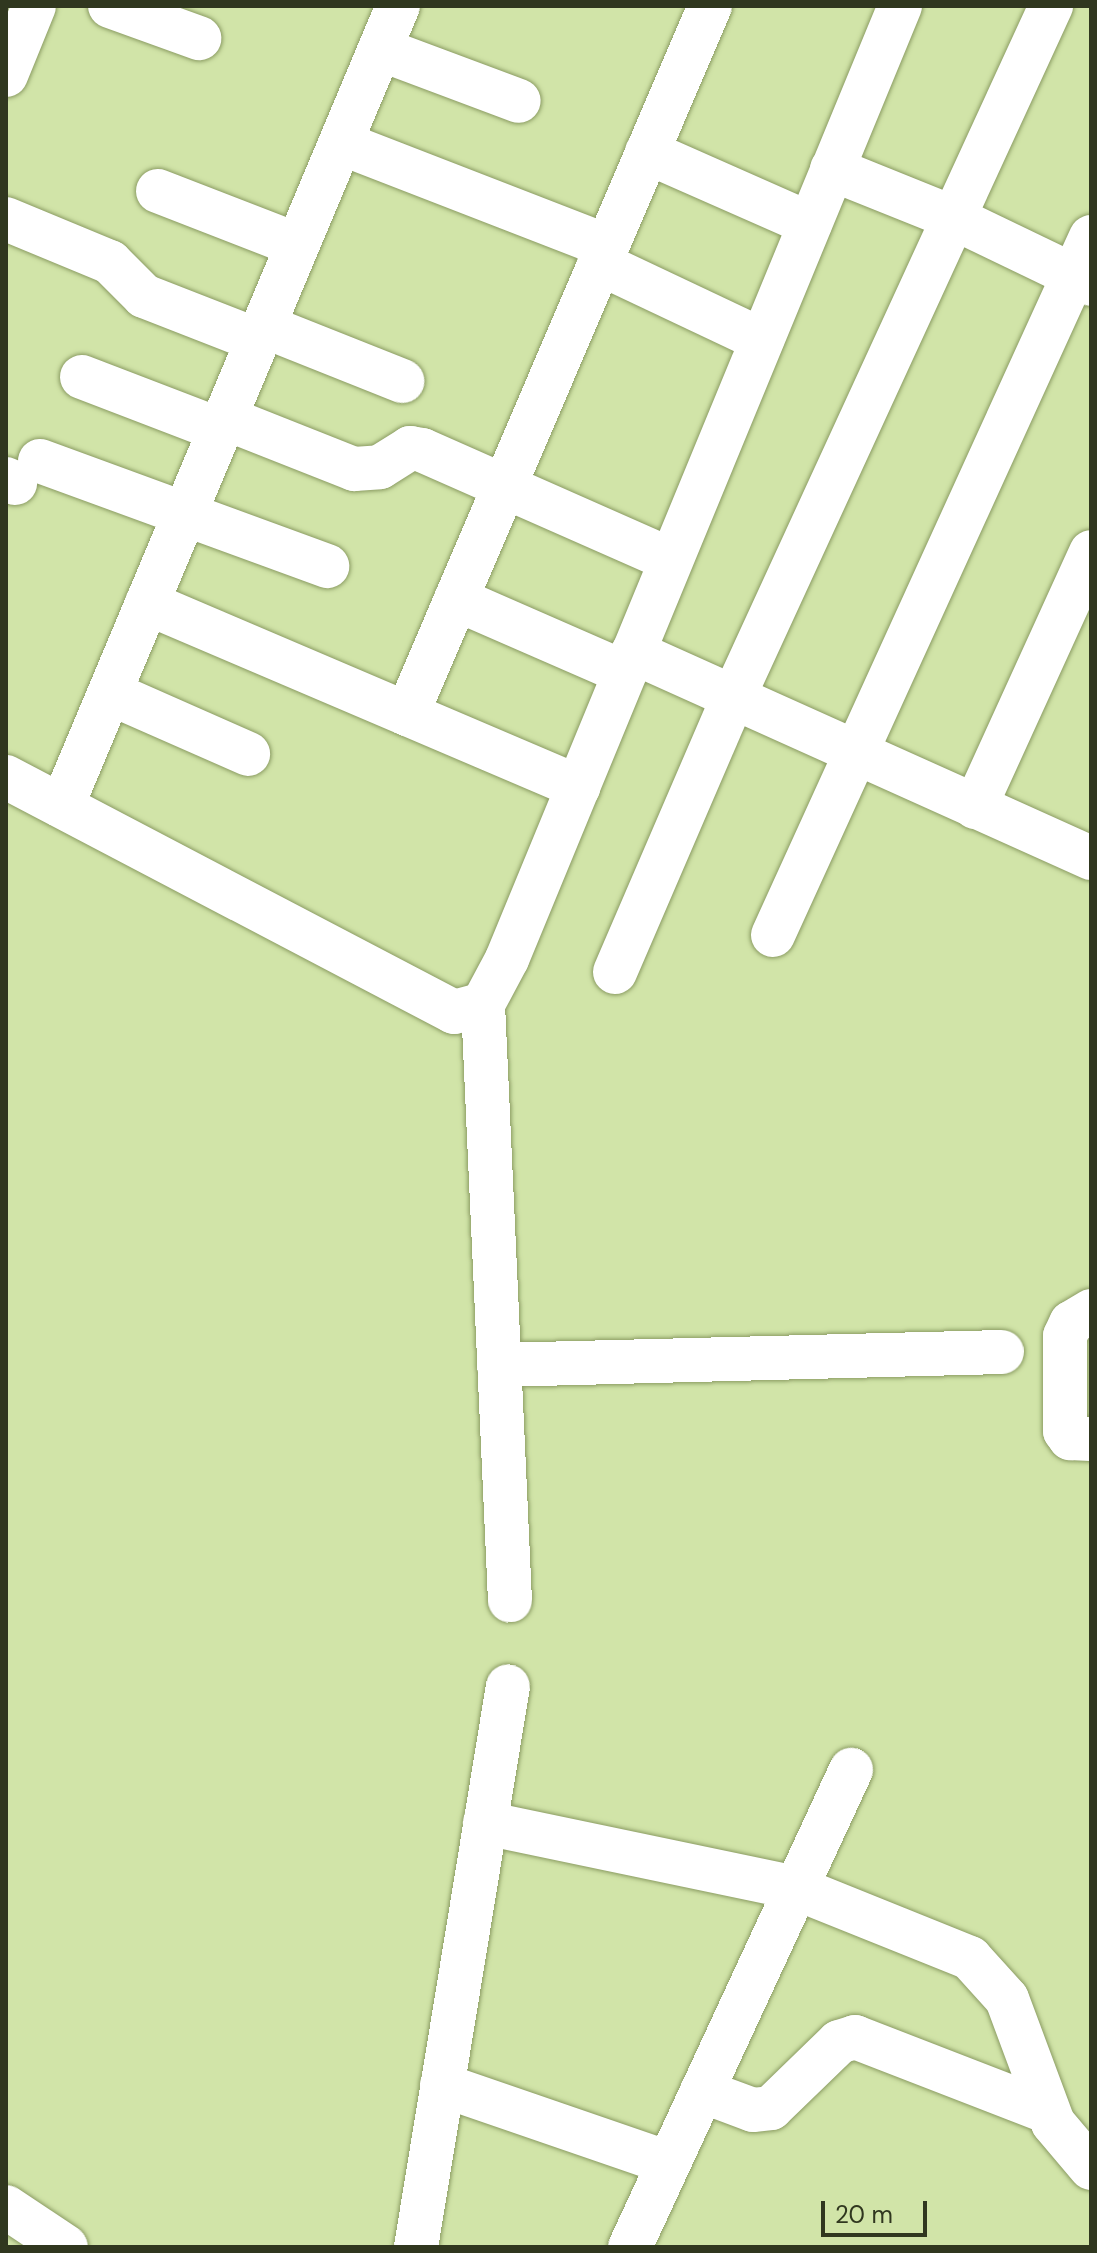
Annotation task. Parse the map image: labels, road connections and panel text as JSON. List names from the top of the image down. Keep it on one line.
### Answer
{"scale_bar":"20 m"}
